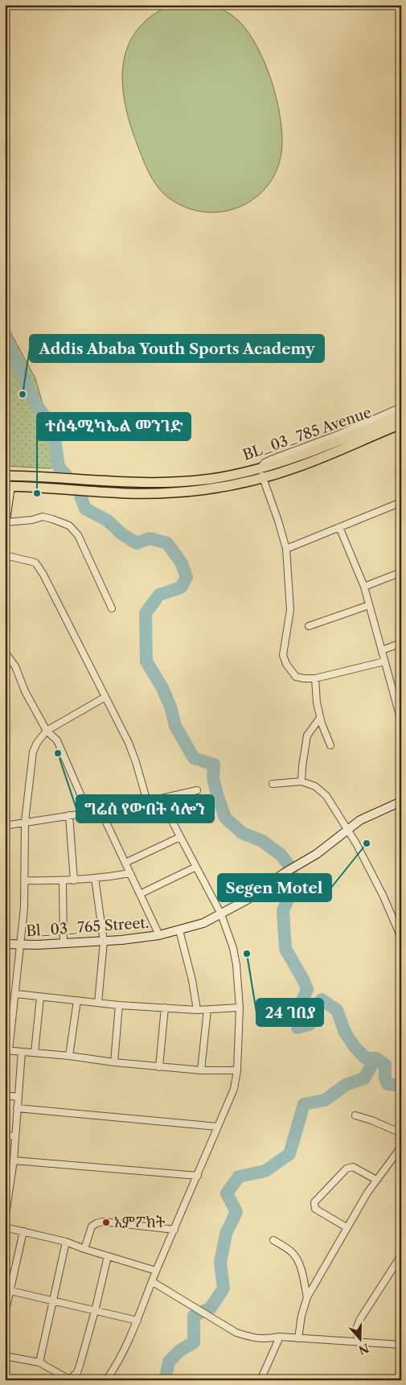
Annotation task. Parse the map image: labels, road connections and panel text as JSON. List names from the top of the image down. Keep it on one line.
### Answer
{"streets":{"main road":["BL_03_785 Avenue"],"street":["Bl_03_765 Street."]},"places":["Addis Ababa Youth Sports Academy","ተስፋሚካኤል መንገድ","ግሬስ የውበት ሳሎን","Segen Motel","24 ገበያ","ኢምፖክት"],"north":"bottom"}
